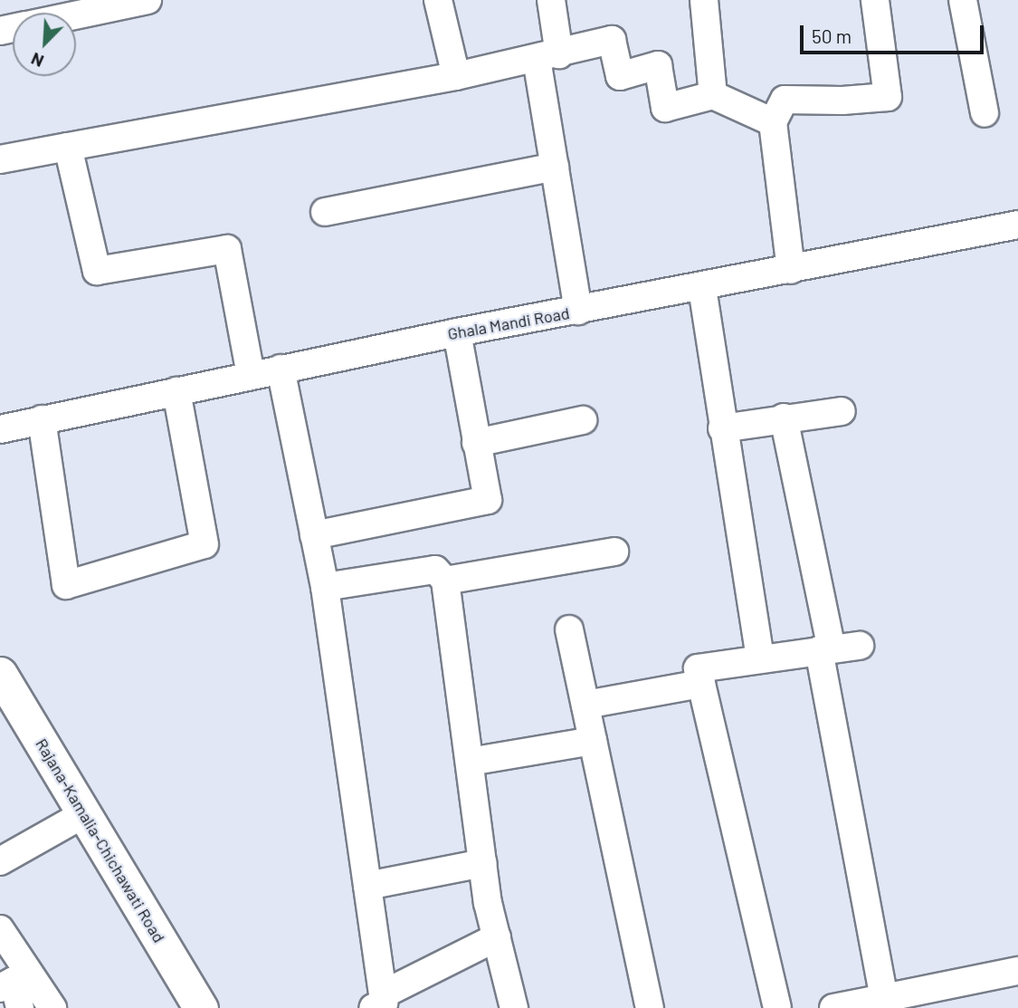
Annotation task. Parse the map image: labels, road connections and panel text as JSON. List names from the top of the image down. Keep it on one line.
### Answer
{"streets":{"main road":["Rajana-Kamalia-Chichawati Road"],"street":["Ghala Mandi Road"]},"scale_bar":"50 m","north":"bottom left"}
